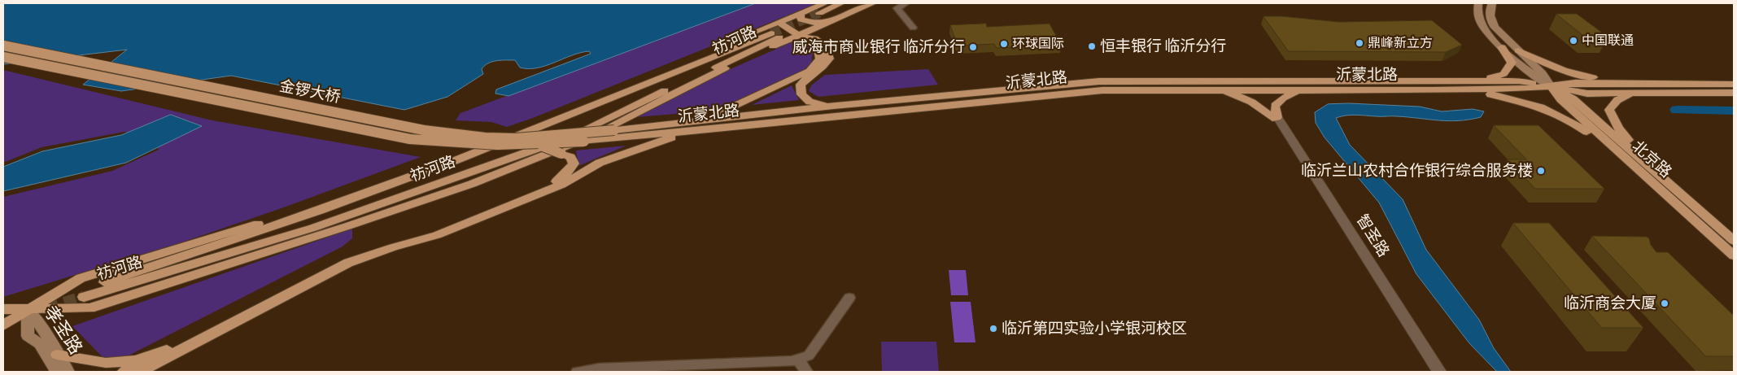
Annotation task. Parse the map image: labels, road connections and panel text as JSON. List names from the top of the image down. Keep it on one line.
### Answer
{"streets":{"main road":["祊河路","沂蒙北路","金锣大桥","北京路","孝圣路"],"street":["智圣路"]},"crossings":[["祊河路","孝圣路"],["沂蒙北路","金锣大桥"],["沂蒙北路","北京路"]],"places":["中国联通","鼎峰新立方","环球国际","恒丰银行 临沂分行","威海市商业银行 临沂分行","临沂兰山农村合作银行综合服务楼","临沂商会大厦","临沂第四实验小学银河校区"]}
